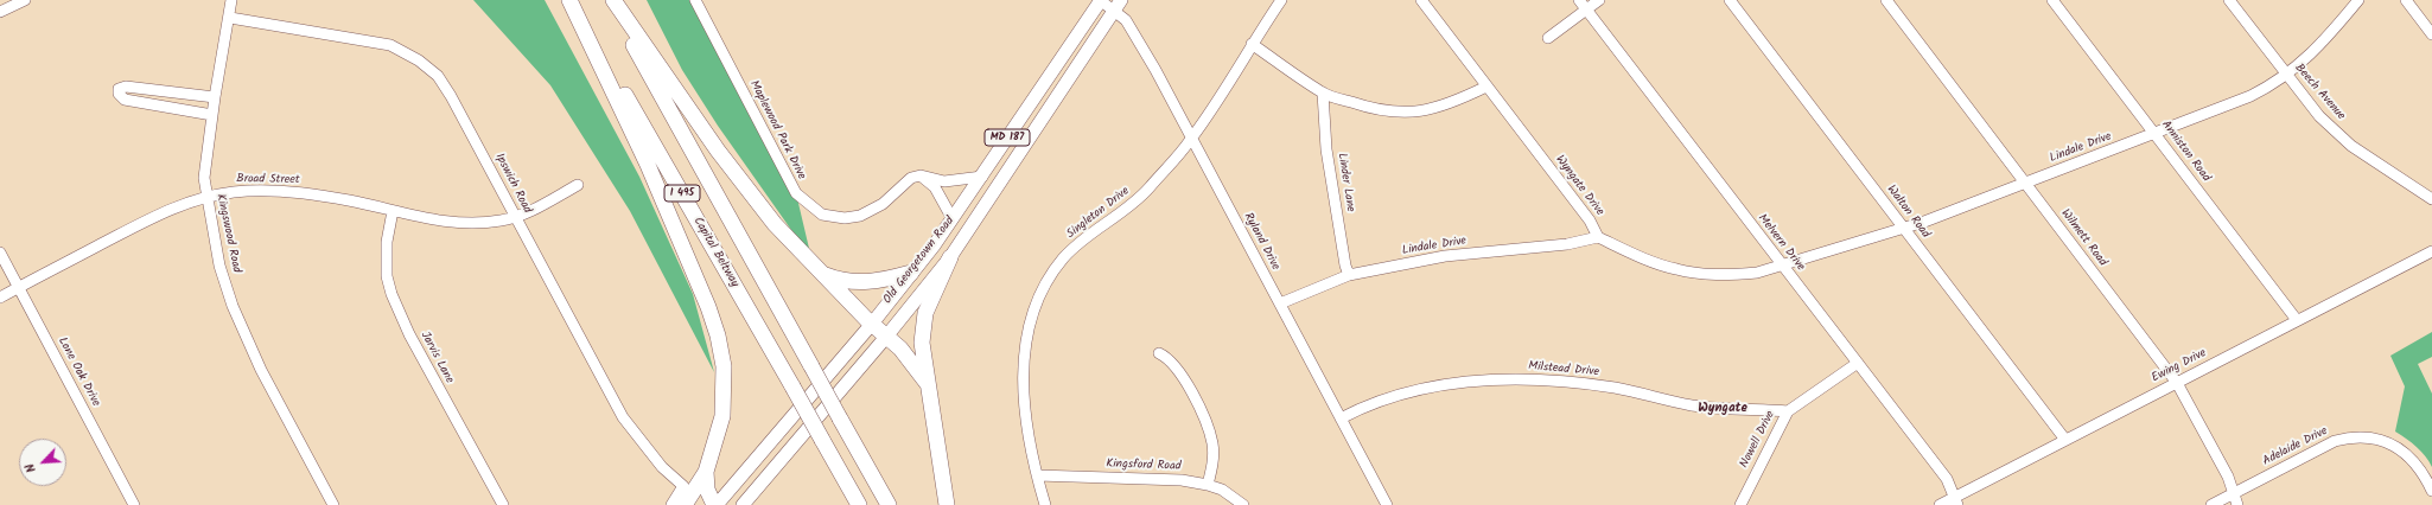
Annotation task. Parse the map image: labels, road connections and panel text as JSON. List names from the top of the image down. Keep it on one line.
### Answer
{"streets":{"highway":["I 495","Capital Beltway"],"main road":["MD 187","Old Georgetown Road"],"street":["Beech Avenue","Maplewood Park Drive","Lindale Drive","Anniston Road","Broad Street","Linder Lane","Ipswich Road","Wyngate Drive","Walton Road","Singleton Drive","Kingswood Road","Wilmett Road","Ryland Drive","Melvern Drive","Jarvis Lane","Ewing Drive","Milstead Drive","Lone Oak Drive","Nowell Drive","Adelaide Drive","Kingsford Road"]},"crossings":[["Beech Avenue","Lindale Drive"],["Lindale Drive","Anniston Road"],["Lindale Drive","Linder Lane"],["Lindale Drive","Wyngate Drive"],["Lindale Drive","Walton Road"],["Lindale Drive","Wilmett Road"],["Lindale Drive","Ryland Drive"],["Lindale Drive","Melvern Drive"],["Anniston Road","Ewing Drive"],["Broad Street","Ipswich Road"],["Broad Street","Kingswood Road"],["Broad Street","Jarvis Lane"],["Broad Street","Lone Oak Drive"],["Ipswich Road","Kingswood Road"],["Walton Road","Ewing Drive"],["Singleton Drive","Ryland Drive"],["Singleton Drive","Kingsford Road"],["Wilmett Road","Ewing Drive"],["Wilmett Road","Adelaide Drive"],["Ryland Drive","Old Georgetown Road"],["Ryland Drive","Milstead Drive"],["Melvern Drive","Ewing Drive"],["Melvern Drive","Nowell Drive"],["Milstead Drive","Nowell Drive"]],"districts":["Wyngate"],"north":"bottom left"}
